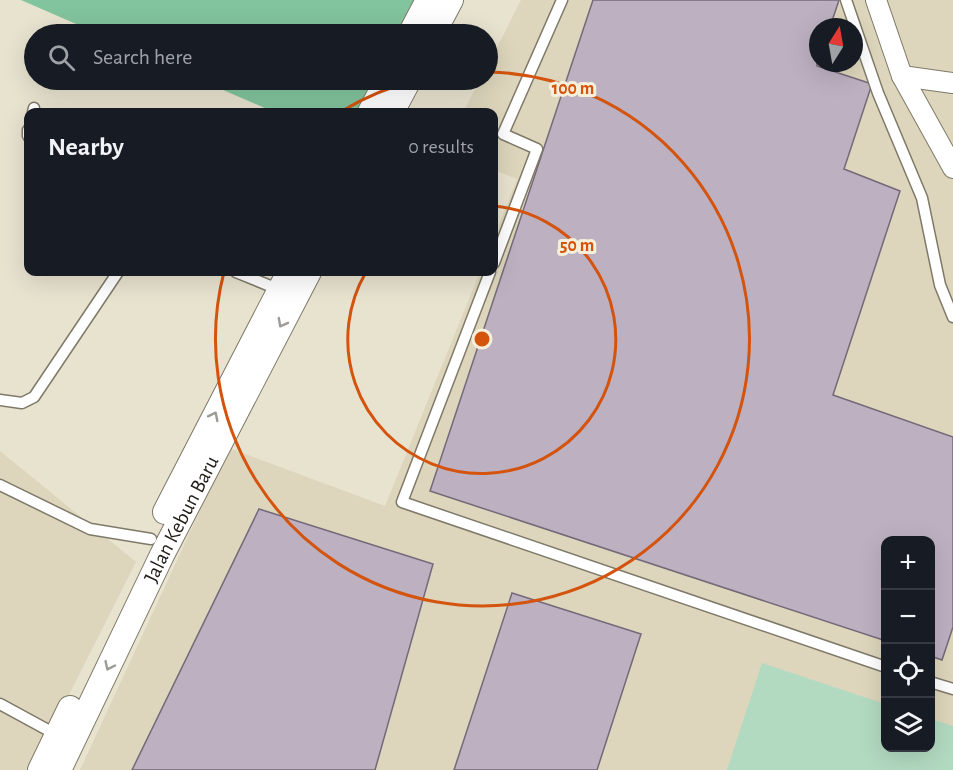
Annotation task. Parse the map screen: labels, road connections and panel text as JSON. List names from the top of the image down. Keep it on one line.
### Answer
{"streets":{"street":["Jalan Kebun Baru"]},"north":"top","page":{"search":"Search here","heading":["Nearby","0 results"],"map_buttons":["+","−"]},"rings":["100 m","50 m"]}
